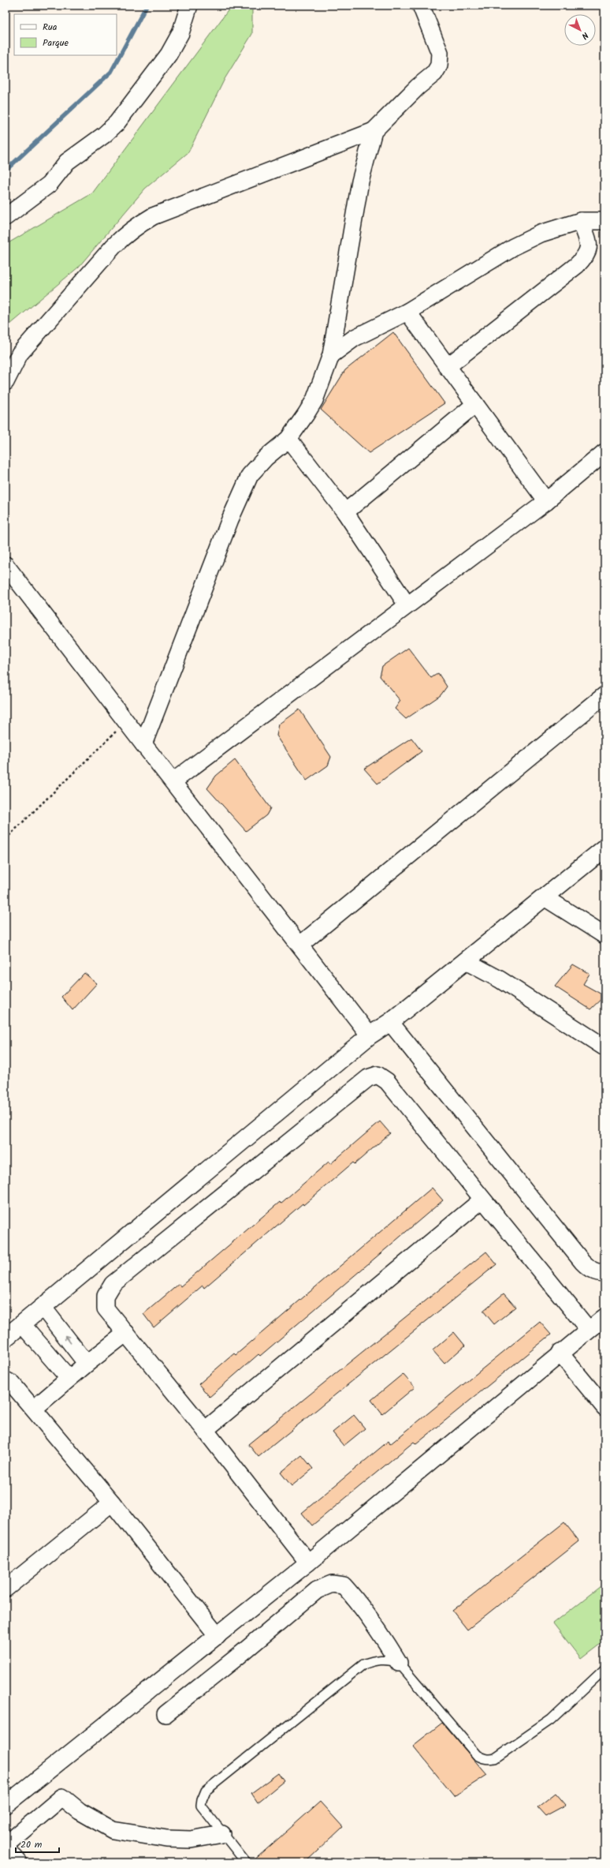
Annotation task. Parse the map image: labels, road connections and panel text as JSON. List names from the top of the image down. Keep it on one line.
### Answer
{"legend":["Rua","Parque"],"scale_bar":"20 m","north":"bottom right"}
